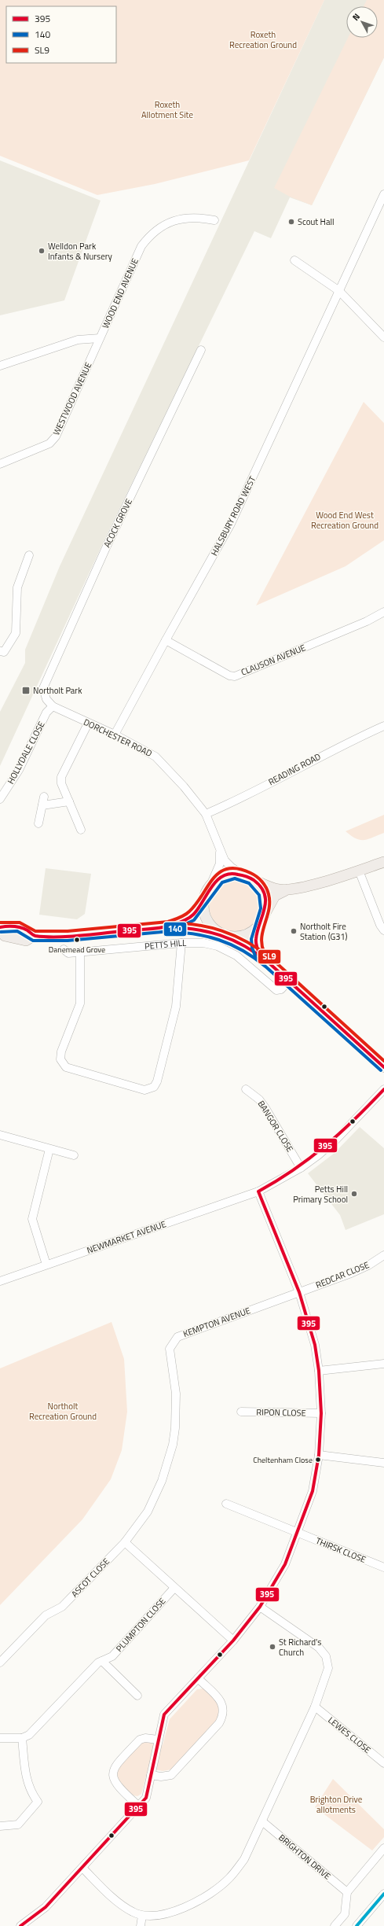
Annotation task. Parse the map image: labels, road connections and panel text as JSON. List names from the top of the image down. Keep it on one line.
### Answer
{"streets":{"main road":["PETTS HILL"],"street":["WOOD END AVENUE","WESTWOOD AVENUE","HALSBURY ROAD WEST","ACOCK GROVE","CLAUSON AVENUE","DORCHESTER ROAD","HOLLYDALE CLOSE","READING ROAD","BANGOR CLOSE","NEWMARKET AVENUE","REDCAR CLOSE","KEMPTON AVENUE","RIPON CLOSE","THIRSK CLOSE","ASCOT CLOSE","PLUMPTON CLOSE","LEWES CLOSE","BRIGHTON DRIVE"]},"crossings":[["WOOD END AVENUE","WESTWOOD AVENUE"],["HALSBURY ROAD WEST","CLAUSON AVENUE"],["HALSBURY ROAD WEST","DORCHESTER ROAD"],["ACOCK GROVE","DORCHESTER ROAD"],["DORCHESTER ROAD","HOLLYDALE CLOSE"],["DORCHESTER ROAD","READING ROAD"],["DORCHESTER ROAD","PETTS HILL"],["BANGOR CLOSE","NEWMARKET AVENUE"],["REDCAR CLOSE","KEMPTON AVENUE"],["KEMPTON AVENUE","ASCOT CLOSE"]],"parks":["Roxeth Recreation Ground","Roxeth Allotment Site","Wood End West Recreation Ground","Northolt Recreation Ground","Brighton Drive allotments"],"places":{"other":["Scout Hall","Welldon Park Infants & Nursery","Northolt Fire Station (G31)","Danemead Grove","Petts Hill Primary School","Cheltenham Close","St Richard's Church"],"transit":["Northolt Park"]},"lines":["transit line SL9","transit line 395","transit line 140"],"legend":["395","140","SL9"],"north":"top left"}
